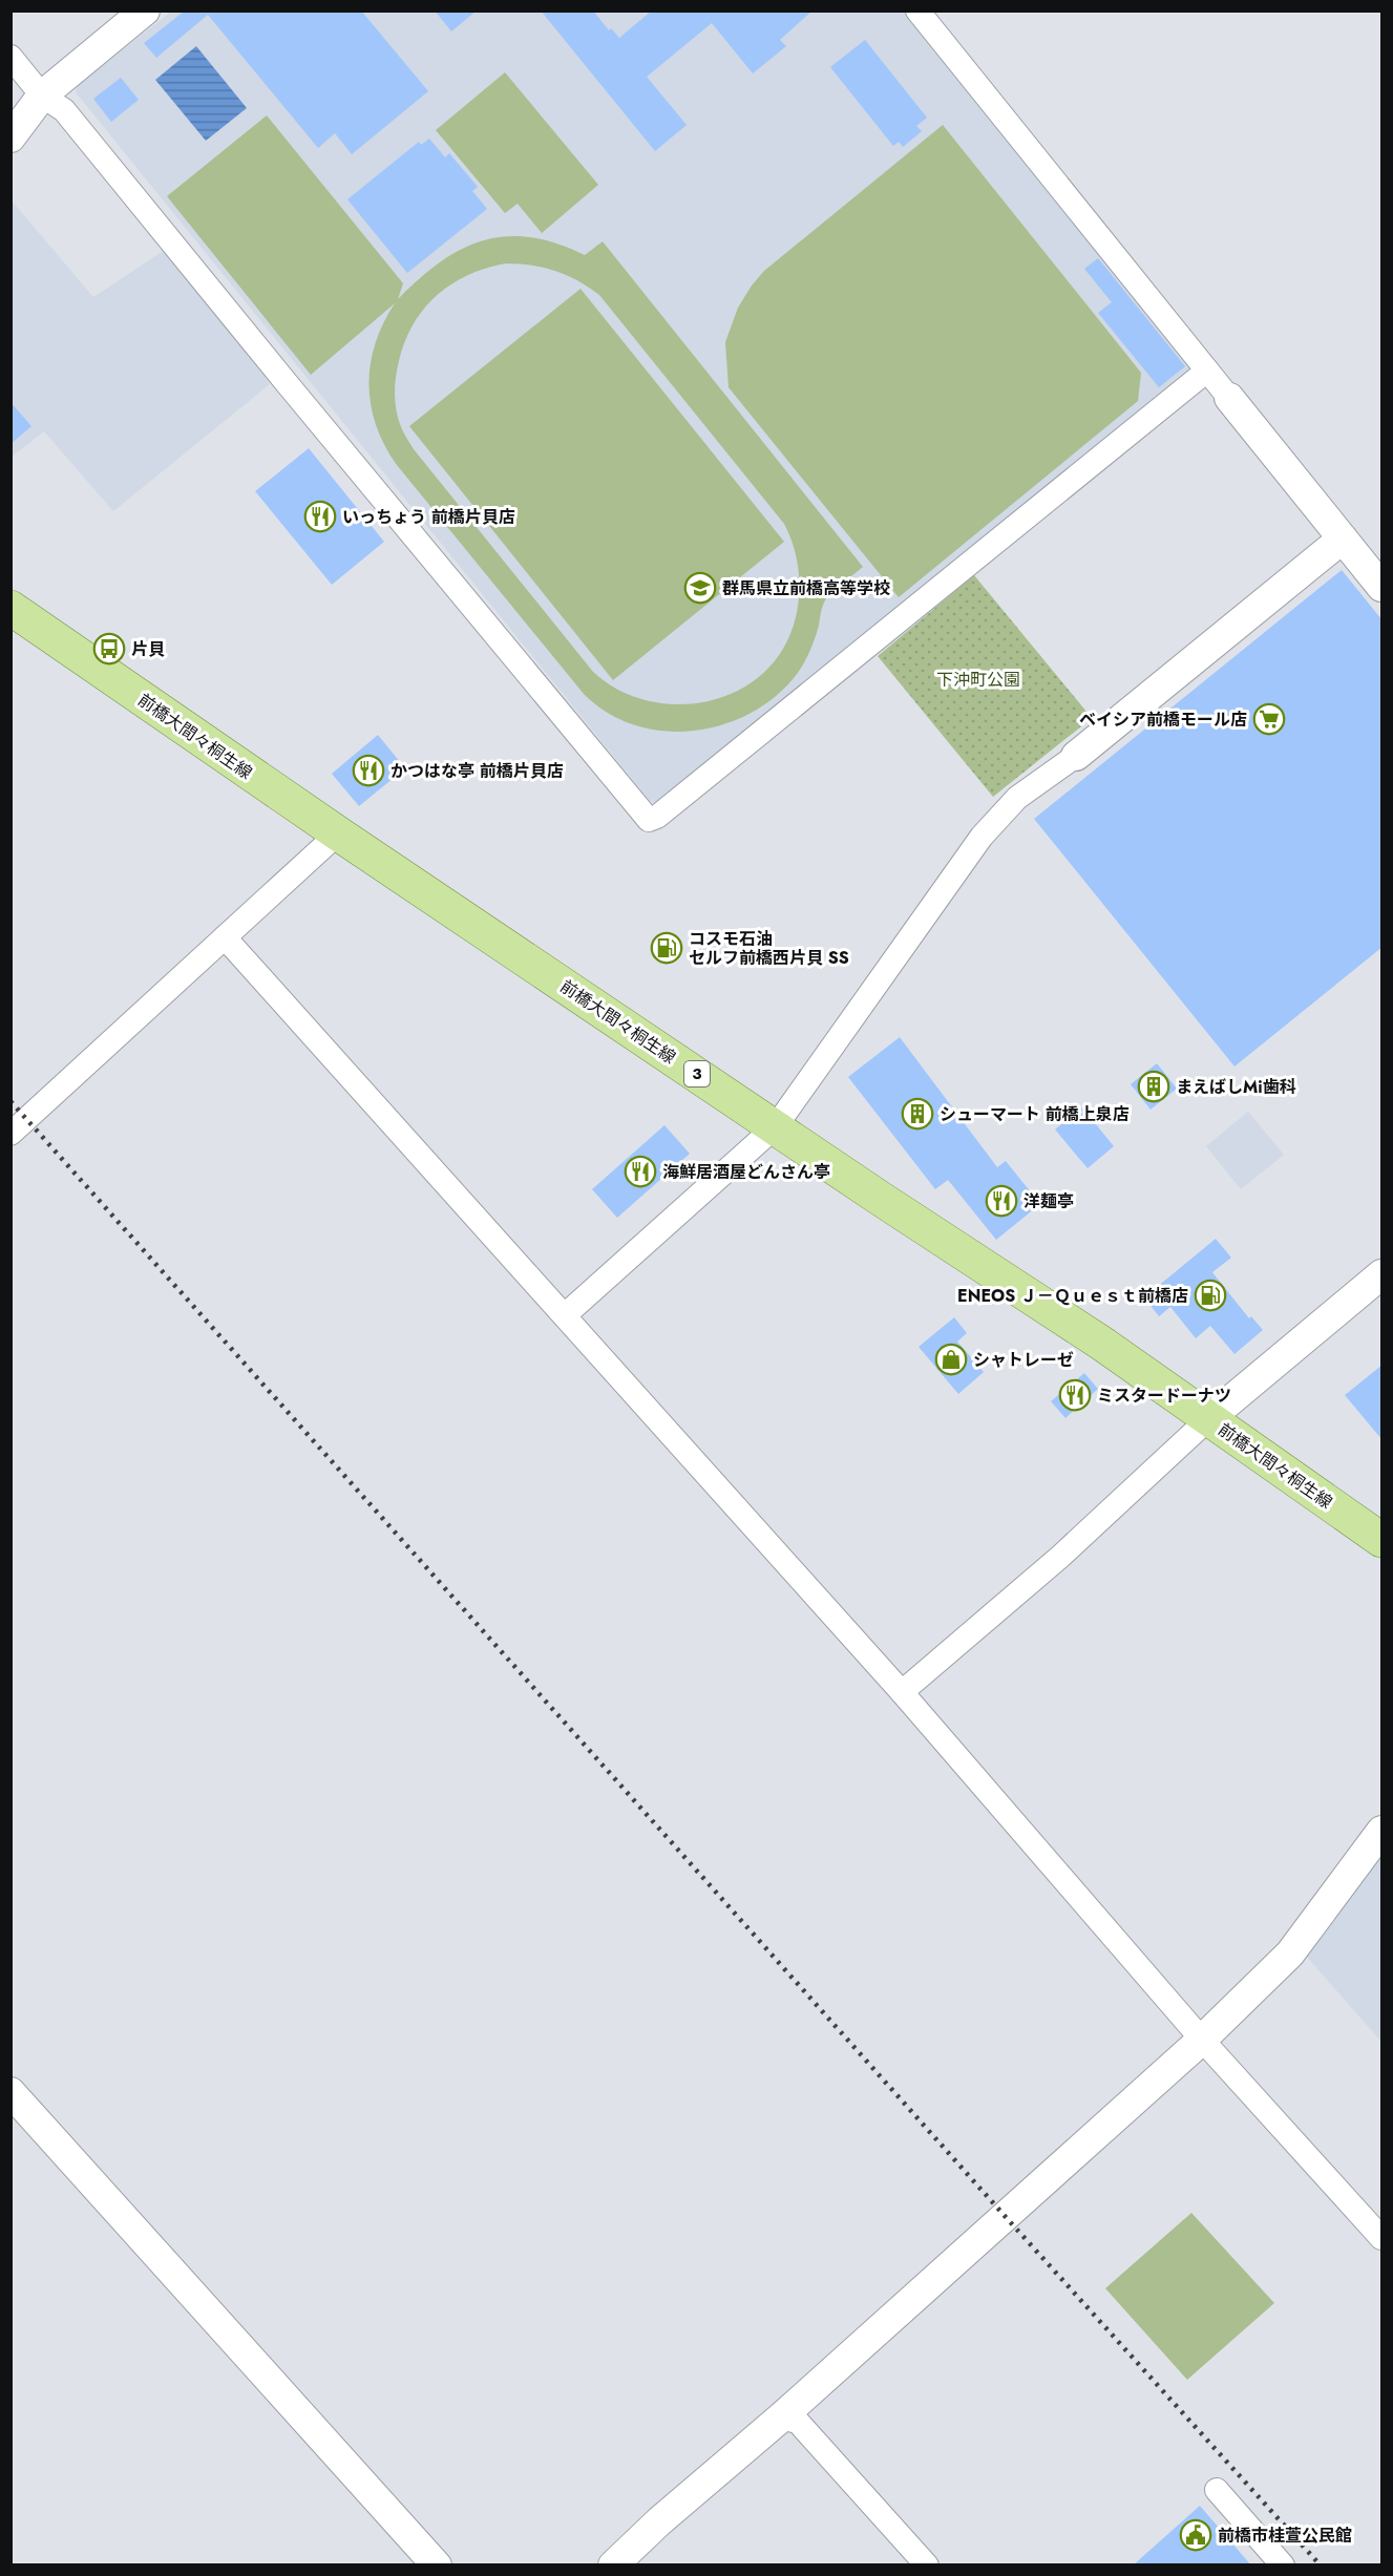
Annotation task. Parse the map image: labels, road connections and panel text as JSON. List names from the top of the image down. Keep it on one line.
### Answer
{"streets":{"main road":["前橋大間々桐生線","3"]},"parks":["下沖町公園"],"places":{"restaurant":["いっちょう 前橋片貝店","かつはな亭 前橋片貝店","海鮮居酒屋どんさん亭","洋麺亭","ミスタードーナツ"],"school or university":["群馬県立前橋高等学校"],"bus stop":["片貝"],"supermarket":["ベイシア前橋モール店"],"fuel station":["コスモ石油 セルフ前橋西片貝 SS","ENEOS Ｊ－Ｑｕｅｓｔ前橋店"],"building":["まえばしMi歯科","シューマート 前橋上泉店"],"shop":["シャトレーゼ"],"public building":["前橋市桂萱公民館"]}}
